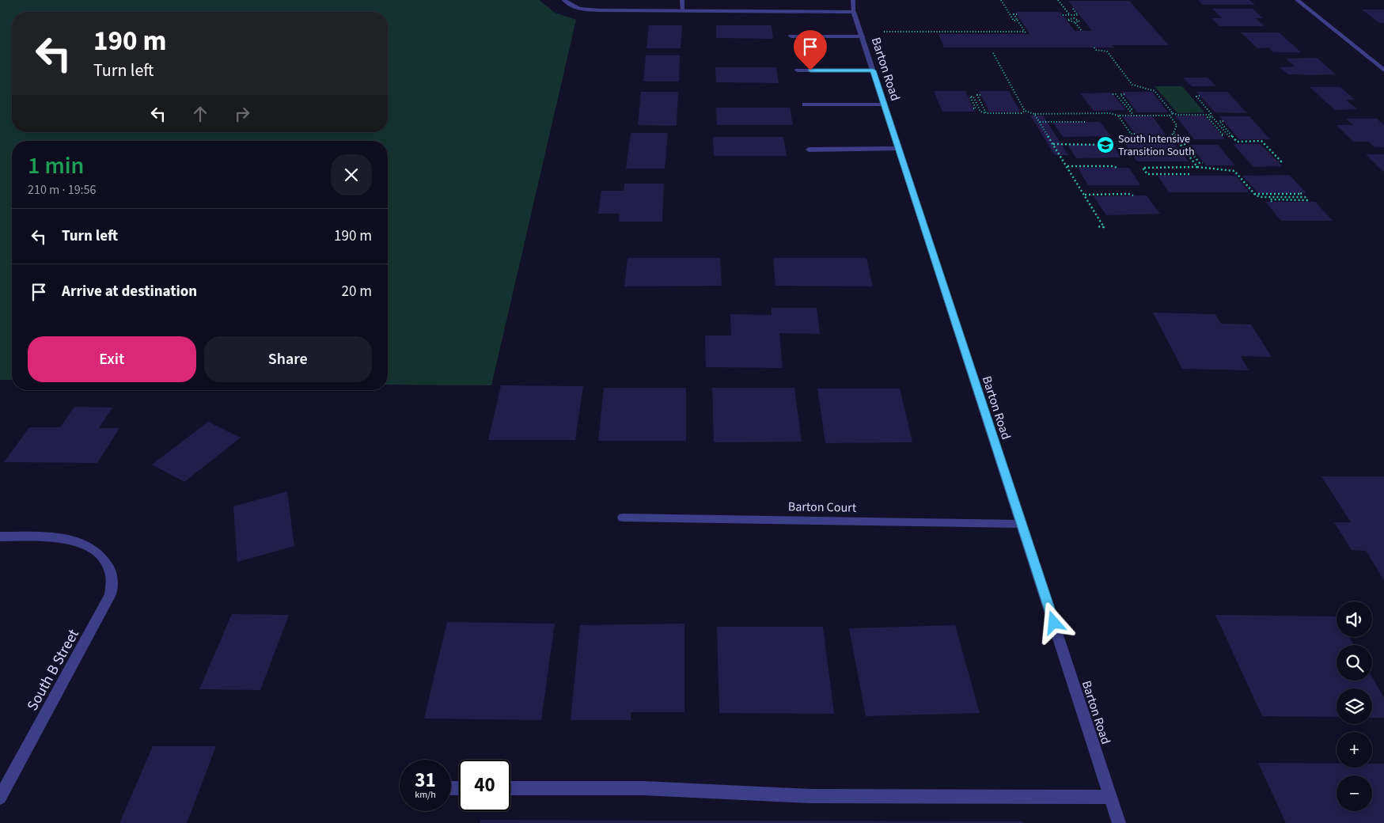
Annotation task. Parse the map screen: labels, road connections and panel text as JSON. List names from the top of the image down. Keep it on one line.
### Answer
{"streets":{"street":["Barton Road","Barton Court","South B Street"]},"crossings":[["Barton Road","Barton Court"]],"places":{"school or university":["South Intensive Transition South"]},"page":{"turn":["190 m","Turn left"],"heading":["1 min","210 m · 19:56"],"list":[{"name":"Turn left","value":"190 m"},{"name":"Arrive at destination","value":"20 m"}],"buttons":["Exit","Share"],"map_buttons":["+","−"],"speed":"31 km/h","limit":"40"}}
